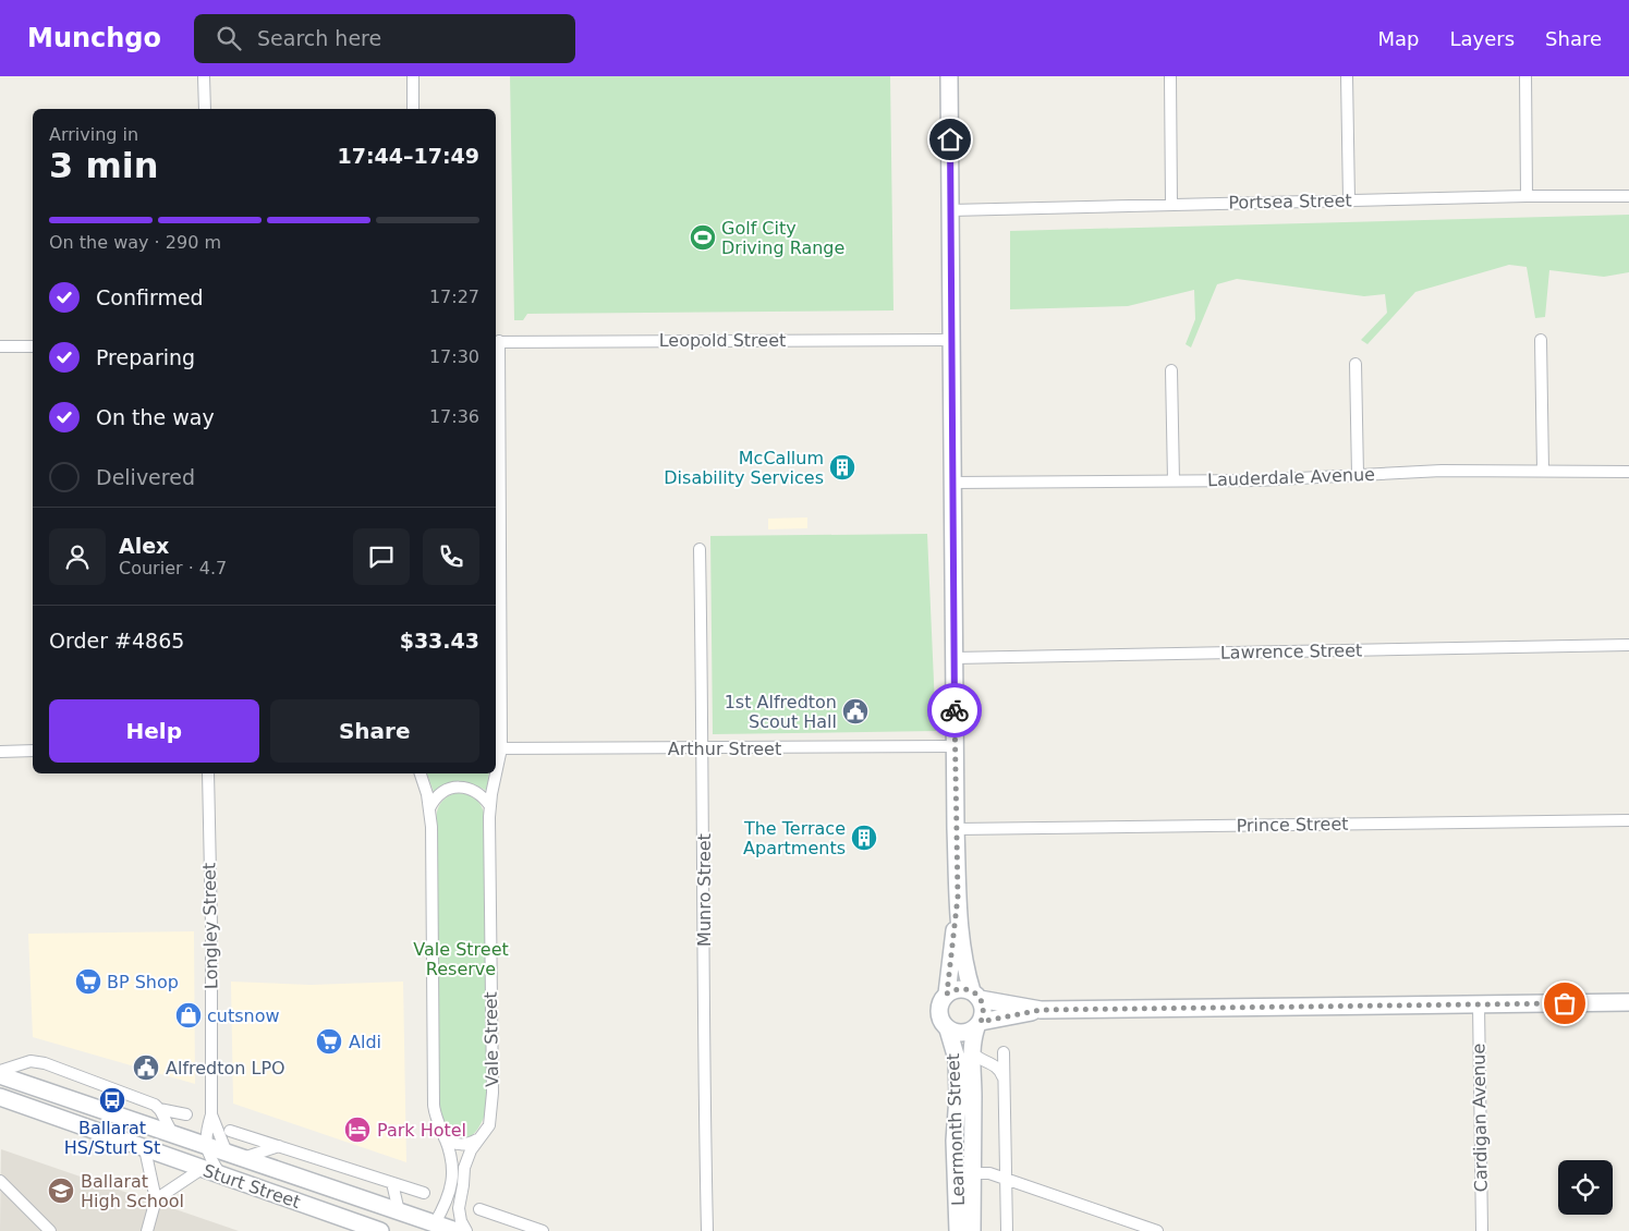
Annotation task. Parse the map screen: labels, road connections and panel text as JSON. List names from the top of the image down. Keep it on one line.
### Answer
{"streets":{"street":["Portsea Street","Leopold Street","Lauderdale Avenue","Lawrence Street","Arthur Street","Prince Street","Munro Street","Longley Street","Vale Street","Cardigan Avenue","Learmonth Street","Sturt Street"]},"crossings":[["Leopold Street","Vale Street"],["Arthur Street","Munro Street"],["Arthur Street","Vale Street"],["Longley Street","Sturt Street"]],"parks":["Vale Street Reserve"],"places":{"sports":["Golf City Driving Range"],"building":["McCallum Disability Services","The Terrace Apartments"],"public building":["1st Alfredton Scout Hall","Alfredton LPO"],"supermarket":["BP Shop","Aldi"],"shop":["cutsnow"],"bus stop":["Ballarat HS/Sturt St"],"hotel":["Park Hotel"],"school or university":["Ballarat High School"]},"page":{"header":"Munchgo","search":"Search here","nav":["Map","Layers","Share"],"heading":["3 min","Arriving in","17:44–17:49"],"panel":["Alex","Courier · 4.7","Order #4865","$33.43"],"bar":"On the way · 290 m","list":[["Confirmed","17:27"],["Preparing","17:30"],["On the way","17:36"],"Delivered"],"buttons":["Help","Share"]}}
